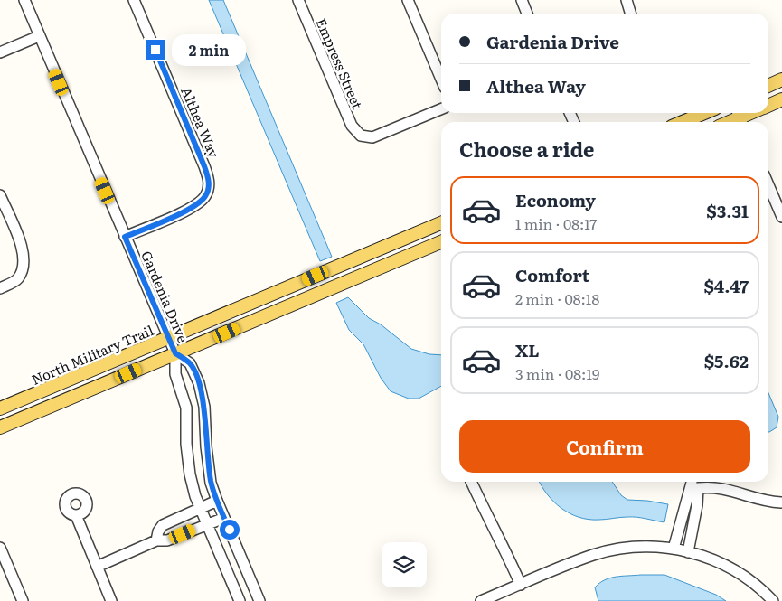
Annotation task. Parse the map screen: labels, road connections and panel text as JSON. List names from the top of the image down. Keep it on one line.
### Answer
{"streets":{"main road":["North Military Trail"],"street":["Empress Street","Althea Way","Gardenia Drive"]},"crossings":[["Althea Way","Gardenia Drive"],["Gardenia Drive","North Military Trail"]],"page":{"banner":["Gardenia Drive","Althea Way"],"bubble":"2 min","heading":"Choose a ride","list":[{"name":"Economy","note":"1 min · 08:17","value":"$3.31"},{"name":"Comfort","note":"2 min · 08:18","value":"$4.47"},{"name":"XL","note":"3 min · 08:19","value":"$5.62"}],"buttons":"Confirm"}}
